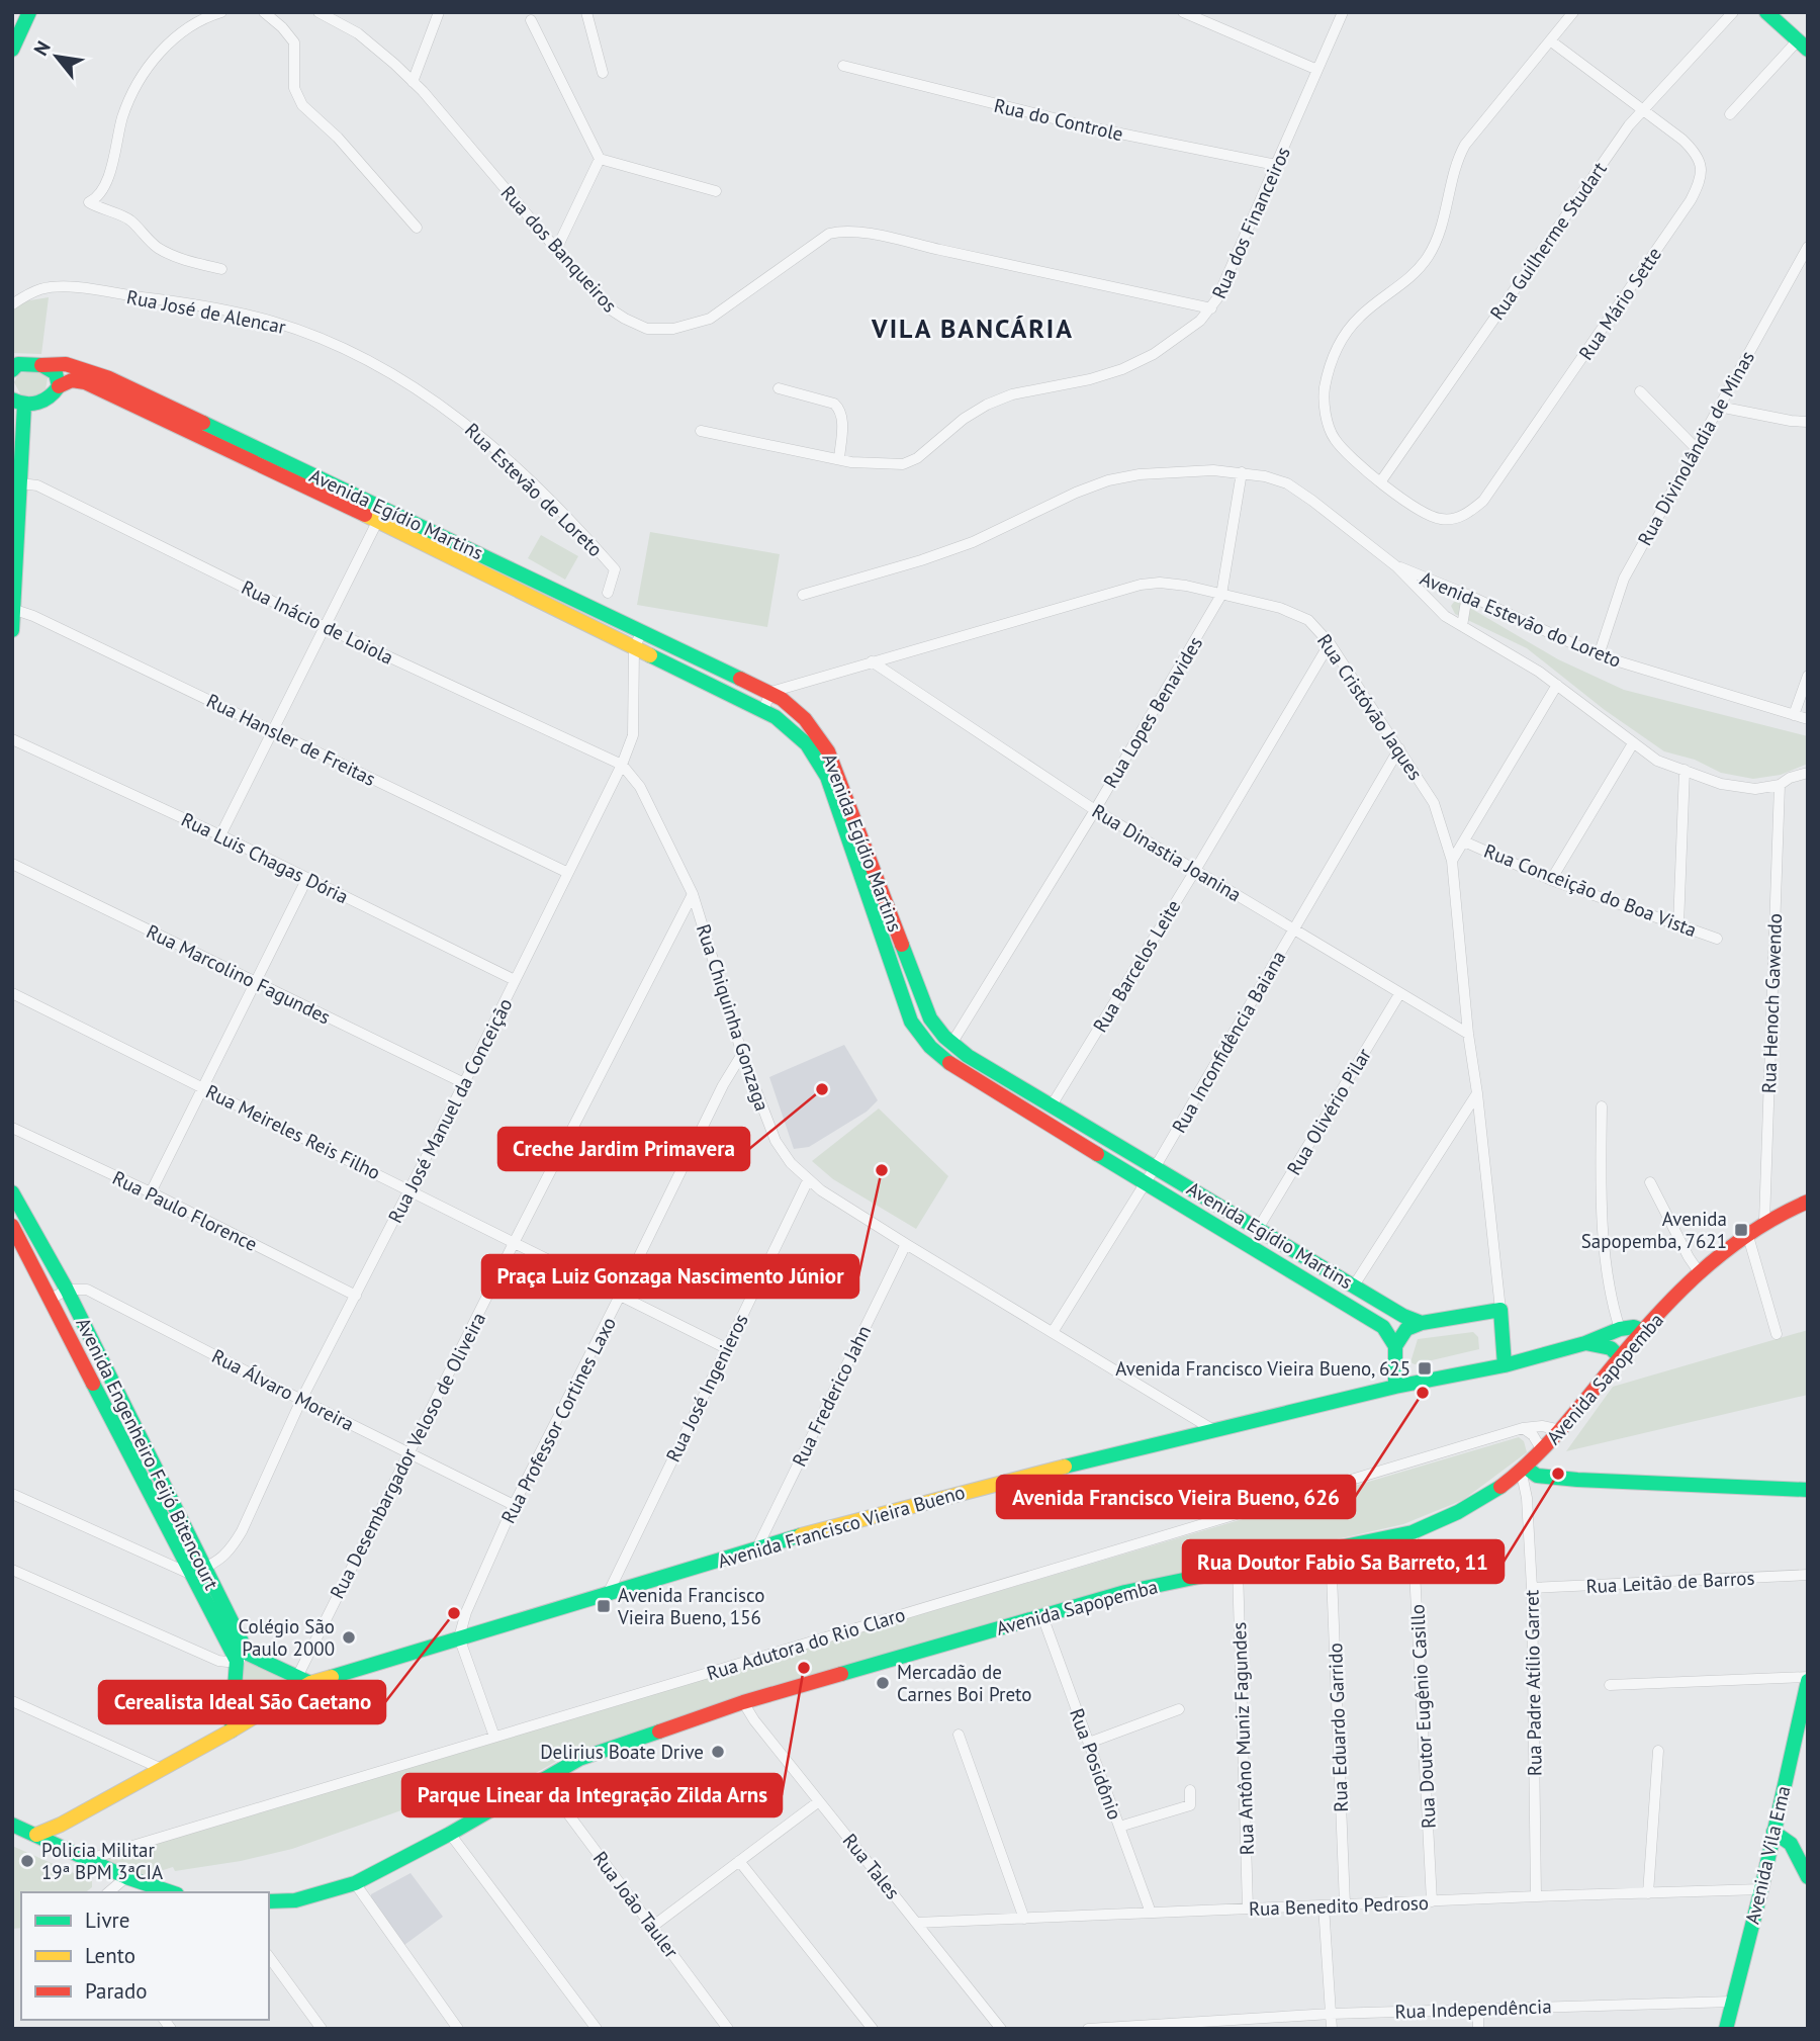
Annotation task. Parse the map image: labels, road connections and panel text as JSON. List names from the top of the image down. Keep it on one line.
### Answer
{"streets":{"main road":["Avenida Egídio Martins","Rua Cristóvão Jaques","Avenida Sapopemba","Avenida Engenheiro Feijó Bitencourt","Avenida Francisco Vieira Bueno","Avenida Vila Ema"],"street":["Rua do Controle","Rua dos Financeiros","Rua Guilherme Studart","Rua dos Banqueiros","Rua Mário Sette","Rua José de Alencar","Rua Divinolândia de Minas","Rua Estevão de Loreto","Avenida Estevão do Loreto","Rua Inácio de Loiola","Rua Lopes Benavides","Rua Hansler de Freitas","Rua Dinastia Joanina","Rua Luis Chagas Dória","Rua Conceição do Boa Vista","Rua Barcelos Leite","Rua Marcolino Fagundes","Rua Henoch Gawendo","Rua Chiquinha Gonzaga","Rua Inconfidência Baiana","Rua José Manuel da Conceição","Rua Olivério Pilar","Rua Meireles Reis Filho","Rua Paulo Florence","Rua José Ingenieros","Rua Álvaro Moreira","Rua Frederico Jahn","Rua Professor Cortines Laxo","Rua Desembargador Veloso de Oliveira","Rua Leitão de Barros","Rua Adutora do Rio Claro","Rua Padre Atílio Garret","Rua Doutor Eugênio Casillo","Rua Eduardo Garrido","Rua Antôno Muniz Fagundes","Rua Posidônio","Rua Tales","Rua João Tauler","Rua Benedito Pedroso","Rua Independência"]},"crossings":[["Rua do Controle","Rua dos Financeiros"],["Rua dos Financeiros","Rua dos Banqueiros"],["Rua Guilherme Studart","Rua Mário Sette"],["Rua José de Alencar","Rua Estevão de Loreto"],["Rua Divinolândia de Minas","Avenida Estevão do Loreto"],["Avenida Egídio Martins","Rua Cristóvão Jaques"],["Avenida Egídio Martins","Rua Lopes Benavides"],["Avenida Egídio Martins","Rua Barcelos Leite"],["Avenida Egídio Martins","Rua Inconfidência Baiana"],["Avenida Egídio Martins","Rua José Manuel da Conceição"],["Avenida Egídio Martins","Rua Olivério Pilar"],["Avenida Estevão do Loreto","Rua Lopes Benavides"],["Avenida Estevão do Loreto","Rua Henoch Gawendo"],["Rua Inácio de Loiola","Rua Chiquinha Gonzaga"],["Rua Inácio de Loiola","Rua José Manuel da Conceição"],["Rua Cristóvão Jaques","Rua Lopes Benavides"],["Rua Cristóvão Jaques","Rua Dinastia Joanina"],["Rua Cristóvão Jaques","Rua Barcelos Leite"],["Rua Cristóvão Jaques","Rua Inconfidência Baiana"],["Rua Cristóvão Jaques","Avenida Francisco Vieira Bueno"],["Rua Lopes Benavides","Rua Dinastia Joanina"],["Rua Hansler de Freitas","Rua José Manuel da Conceição"],["Rua Dinastia Joanina","Rua Barcelos Leite"],["Rua Dinastia Joanina","Rua Inconfidência Baiana"],["Rua Dinastia Joanina","Rua Olivério Pilar"],["Rua Luis Chagas Dória","Rua José Manuel da Conceição"],["Rua Marcolino Fagundes","Rua José Manuel da Conceição"],["Rua Henoch Gawendo","Avenida Sapopemba"],["Rua Chiquinha Gonzaga","Rua Inconfidência Baiana"],["Rua Chiquinha Gonzaga","Rua José Manuel da Conceição"],["Rua Chiquinha Gonzaga","Rua José Ingenieros"],["Rua Chiquinha Gonzaga","Rua Frederico Jahn"],["Rua Chiquinha Gonzaga","Rua Professor Cortines Laxo"],["Rua Chiquinha Gonzaga","Rua Desembargador Veloso de Oliveira"],["Rua Chiquinha Gonzaga","Avenida Francisco Vieira Bueno"],["Rua José Manuel da Conceição","Rua Meireles Reis Filho"],["Rua José Manuel da Conceição","Rua Paulo Florence"],["Rua José Manuel da Conceição","Rua Álvaro Moreira"],["Rua José Manuel da Conceição","Avenida Engenheiro Feijó Bitencourt"],["Rua Meireles Reis Filho","Rua José Ingenieros"],["Rua Meireles Reis Filho","Rua Professor Cortines Laxo"],["Rua Meireles Reis Filho","Rua Desembargador Veloso de Oliveira"],["Avenida Sapopemba","Avenida Francisco Vieira Bueno"],["Avenida Sapopemba","Rua Adutora do Rio Claro"],["Avenida Sapopemba","Rua Padre Atílio Garret"],["Avenida Sapopemba","Rua Doutor Eugênio Casillo"],["Avenida Sapopemba","Rua Eduardo Garrido"],["Avenida Sapopemba","Rua Antôno Muniz Fagundes"],["Avenida Sapopemba","Rua Posidônio"],["Avenida Sapopemba","Rua Tales"],["Avenida Sapopemba","Rua João Tauler"],["Rua José Ingenieros","Avenida Francisco Vieira Bueno"],["Rua Álvaro Moreira","Rua Professor Cortines Laxo"],["Rua Álvaro Moreira","Avenida Engenheiro Feijó Bitencourt"],["Rua Álvaro Moreira","Rua Desembargador Veloso de Oliveira"],["Rua Frederico Jahn","Avenida Francisco Vieira Bueno"],["Rua Professor Cortines Laxo","Avenida Francisco Vieira Bueno"],["Rua Desembargador Veloso de Oliveira","Avenida Francisco Vieira Bueno"],["Rua Leitão de Barros","Rua Padre Atílio Garret"],["Rua Padre Atílio Garret","Rua Benedito Pedroso"],["Rua Doutor Eugênio Casillo","Rua Benedito Pedroso"],["Rua Eduardo Garrido","Rua Benedito Pedroso"],["Rua Antôno Muniz Fagundes","Rua Benedito Pedroso"],["Rua Posidônio","Rua Benedito Pedroso"],["Avenida Vila Ema","Rua Benedito Pedroso"],["Avenida Vila Ema","Rua Independência"],["Rua Tales","Rua Benedito Pedroso"]],"districts":["VILA BANCÁRIA"],"places":{"other":["Creche Jardim Primavera","Praça Luiz Gonzaga Nascimento Júnior","Avenida Francisco Vieira Bueno, 626","Rua Doutor Fabio Sa Barreto, 11","Cerealista Ideal São Caetano","Colégio São Paulo 2000","Parque Linear da Integração Zilda Arns","Mercadão de Carnes Boi Preto","Delirius Boate Drive","Policia Militar 19ª BPM 3ªCIA"],"transit":["Avenida Sapopemba, 7621","Avenida Francisco Vieira Bueno, 625","Avenida Francisco Vieira Bueno, 156"]},"legend":["Livre","Lento","Parado"],"north":"top left"}
